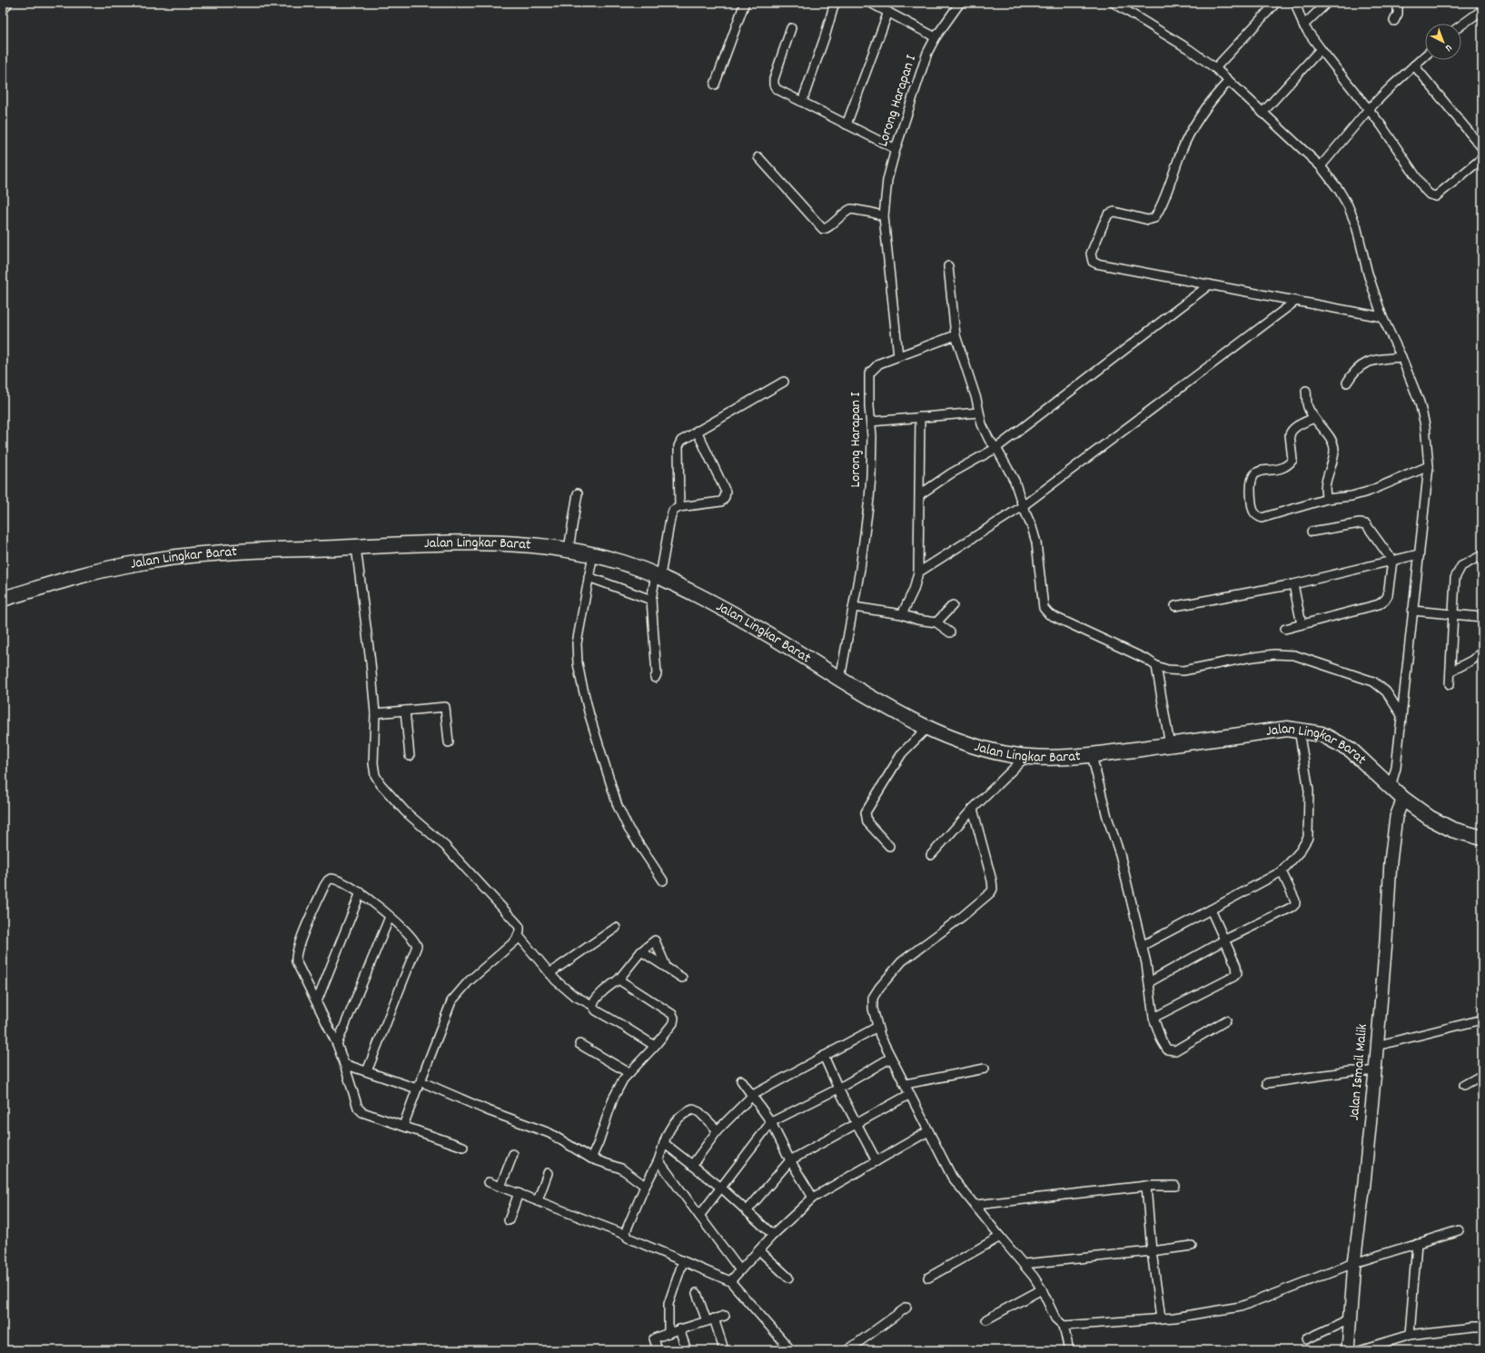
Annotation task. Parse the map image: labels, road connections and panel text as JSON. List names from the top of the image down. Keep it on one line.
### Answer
{"streets":{"highway":["Jalan Lingkar Barat"],"main road":["Jalan Ismail Malik"],"street":["Lorong Harapan I"]},"crossings":[["Lorong Harapan I","Jalan Lingkar Barat"],["Jalan Lingkar Barat","Jalan Ismail Malik"]],"north":"bottom right"}
